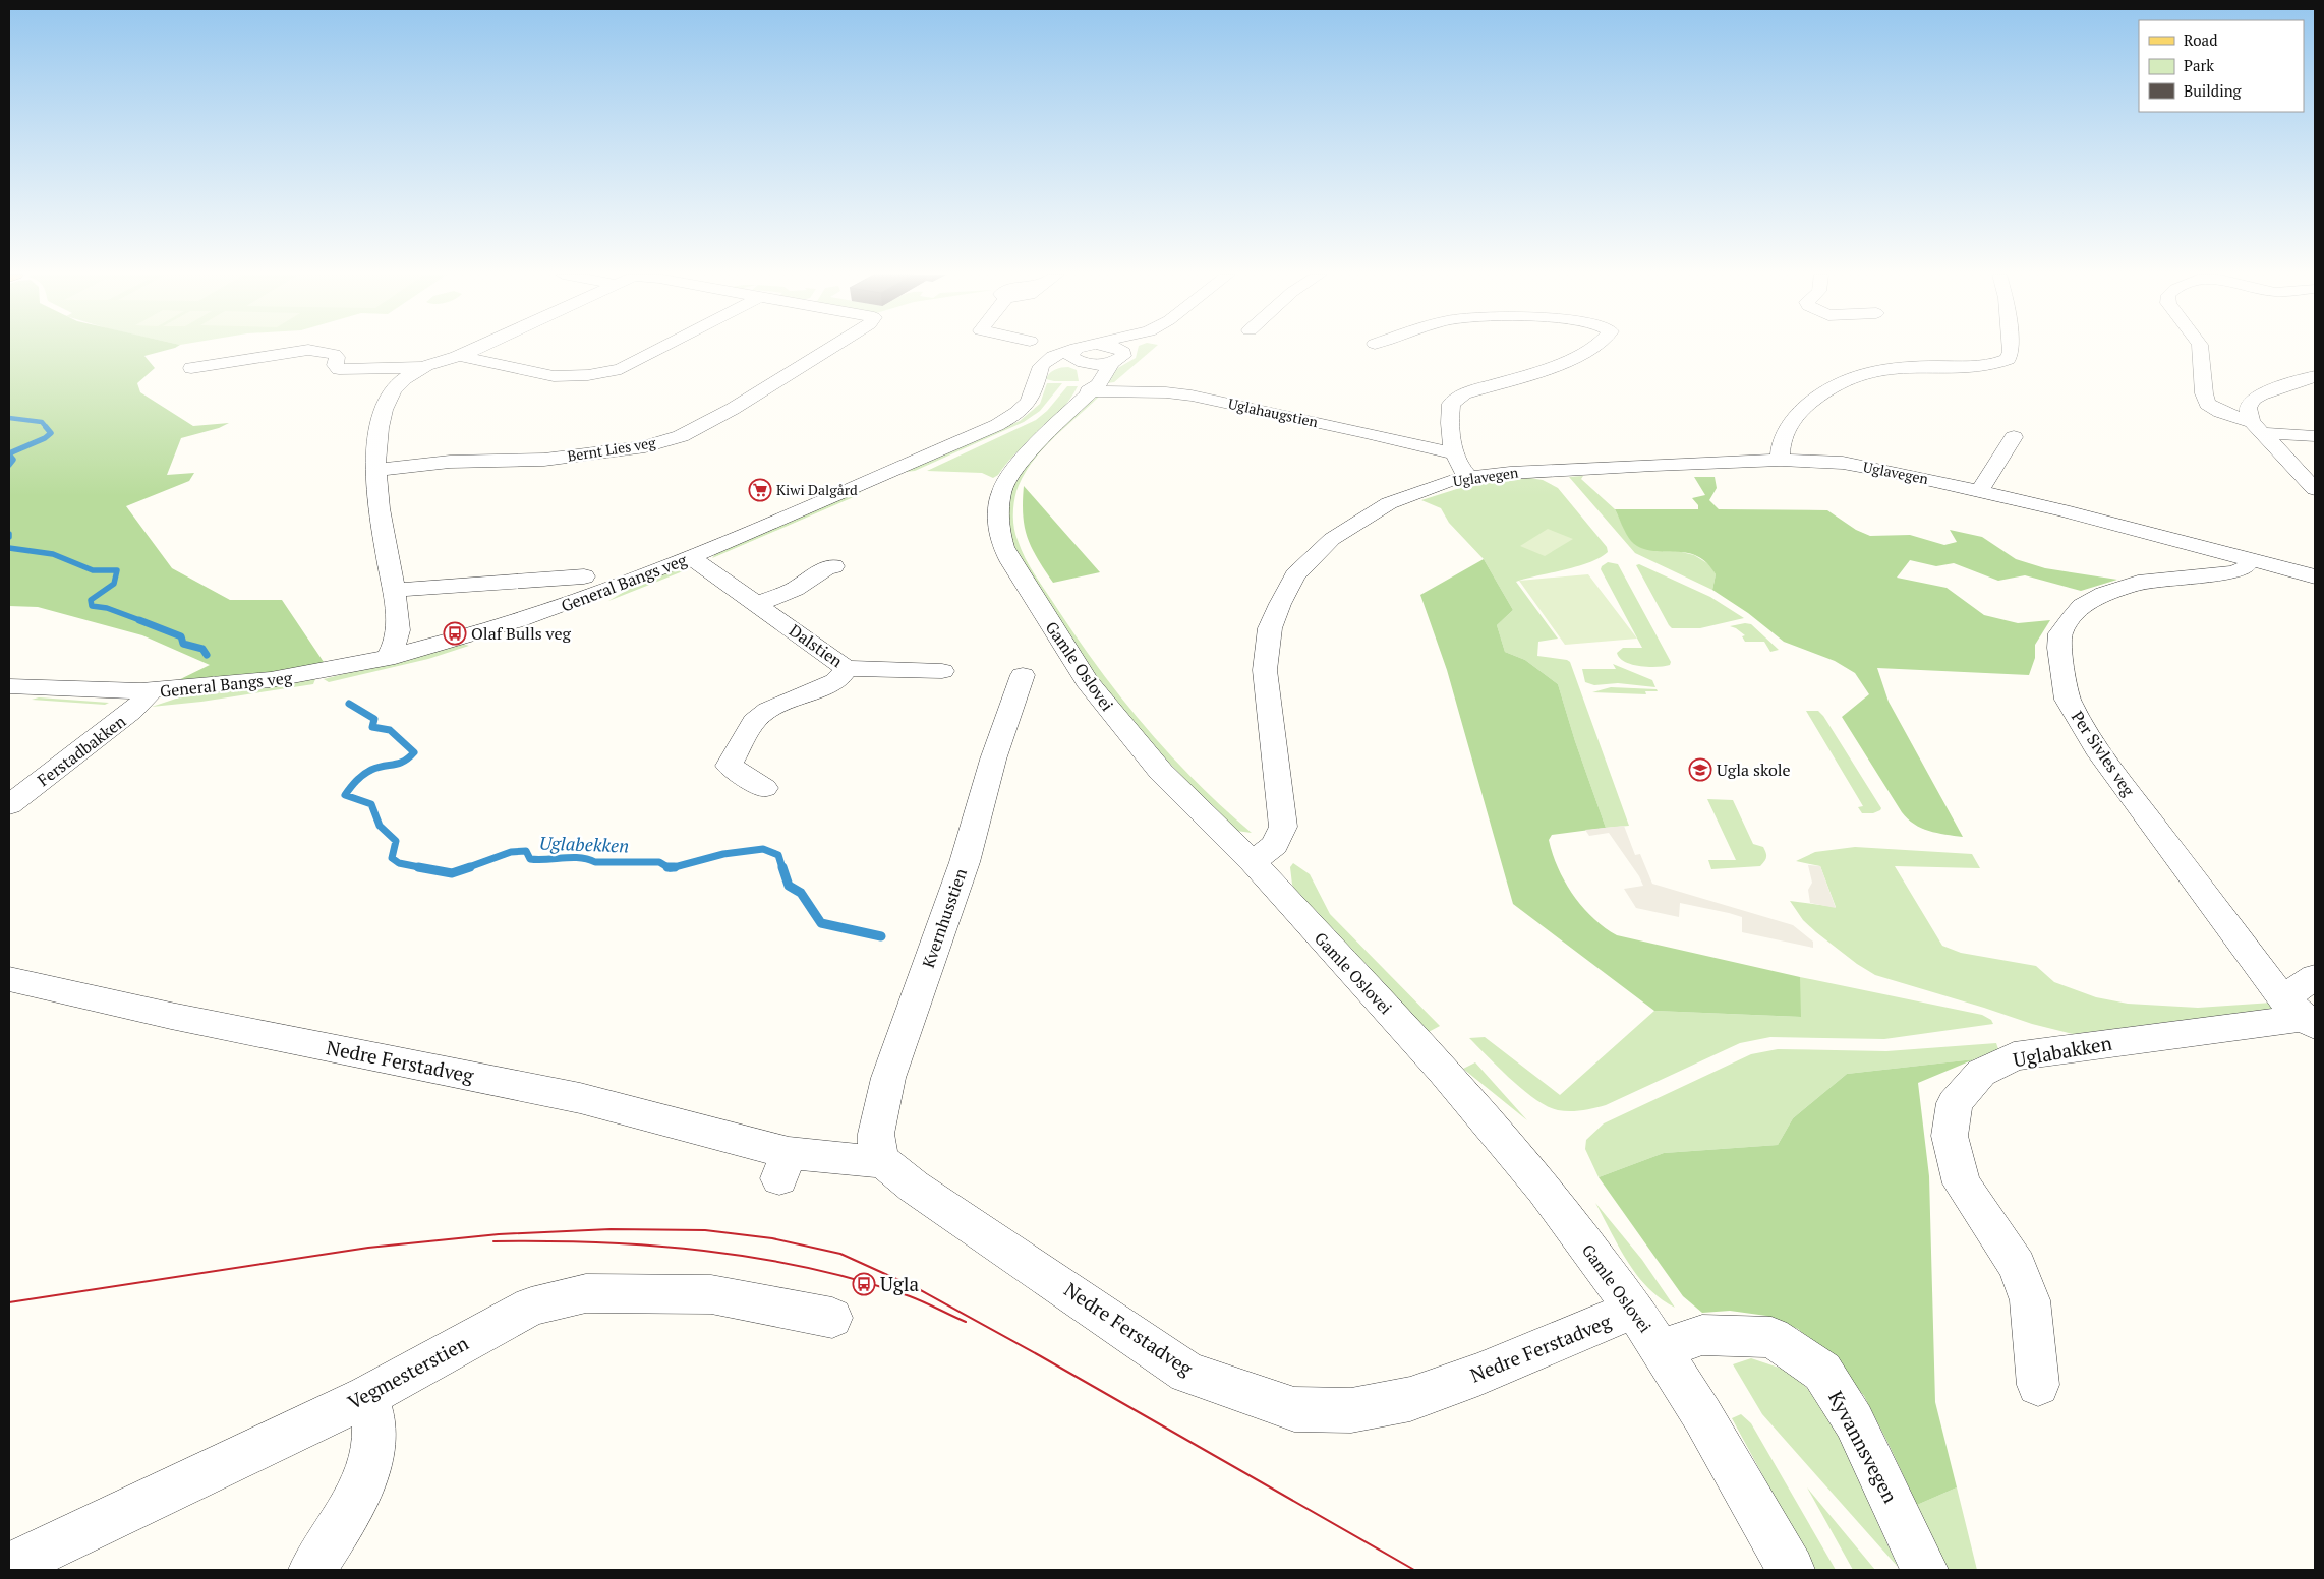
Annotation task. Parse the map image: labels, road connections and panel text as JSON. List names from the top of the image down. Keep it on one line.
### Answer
{"streets":{"street":["Uglahaugstien","Bernt Lies veg","Uglavegen","General Bangs veg","Dalstien","Gamle Oslovei","Ferstadbakken","Per Sivles veg","Kvernhusstien","Uglabakken","Nedre Ferstadveg","Vegmesterstien","Kyvannsvegen"]},"crossings":[["Uglahaugstien","General Bangs veg"],["Uglahaugstien","Gamle Oslovei"],["Uglavegen","Gamle Oslovei"],["Uglavegen","Per Sivles veg"],["General Bangs veg","Dalstien"],["General Bangs veg","Gamle Oslovei"],["General Bangs veg","Ferstadbakken"],["Gamle Oslovei","Nedre Ferstadveg"],["Gamle Oslovei","Kyvannsvegen"],["Per Sivles veg","Uglabakken"],["Kvernhusstien","Nedre Ferstadveg"]],"water":["Uglabekken"],"places":{"supermarket":["Kiwi Dalgård"],"bus stop":["Olaf Bulls veg","Ugla"],"school or university":["Ugla skole"]},"legend":["Road","Park","Building"]}
